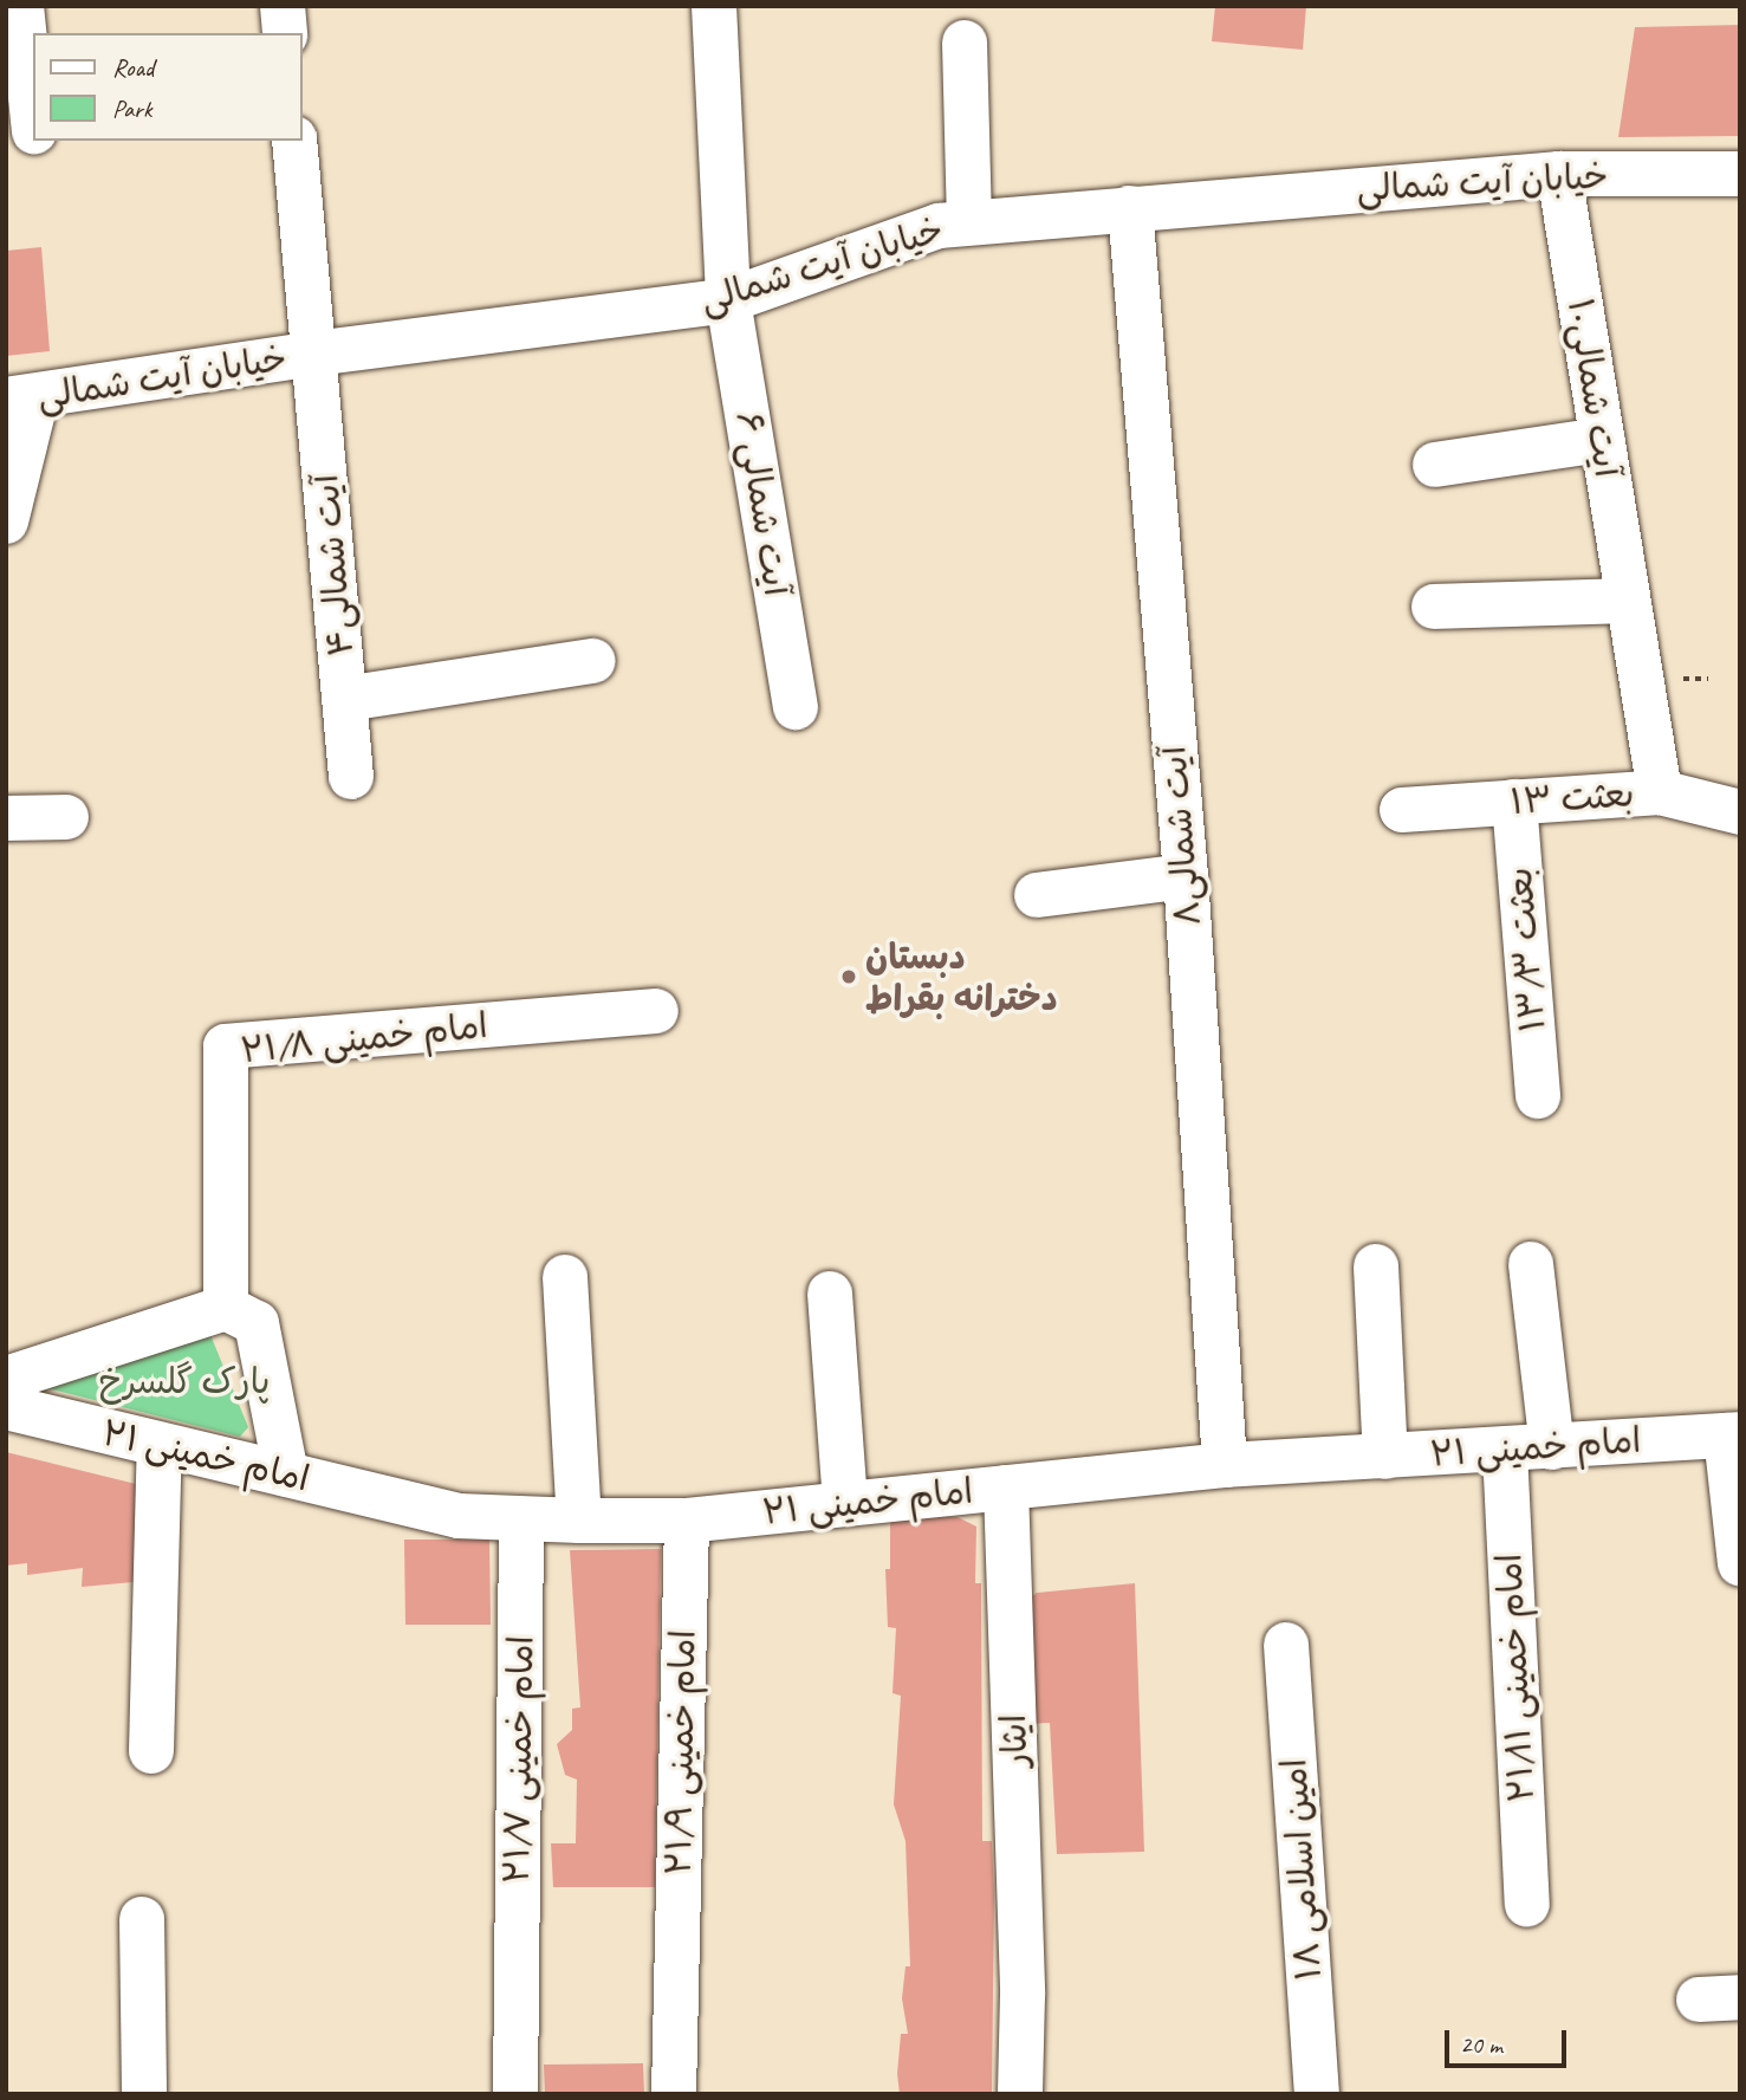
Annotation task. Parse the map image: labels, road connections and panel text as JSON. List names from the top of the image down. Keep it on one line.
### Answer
{"streets":{"street":["خیابان آیت شمالی","آیت شمالی۱۰","آیت شمالی ۶","آیت شمالی۴","بعثت ۱۳","آیت شمالی۸","بعثت ۱۳/۳","امام خمینی ۲۱/۸","امام خمینی ۲۱","امام خمینی ۲۱/۱۱","ایثار","امام خمینی ۲۱/۹","امام خمینی ۲۱/۷","امین اسلامی ۱۸"]},"crossings":[["خیابان آیت شمالی","آیت شمالی۱۰"],["خیابان آیت شمالی","آیت شمالی ۶"],["خیابان آیت شمالی","آیت شمالی۴"],["خیابان آیت شمالی","آیت شمالی۸"],["آیت شمالی۱۰","بعثت ۱۳"],["بعثت ۱۳","بعثت ۱۳/۳"],["آیت شمالی۸","امام خمینی ۲۱"],["امام خمینی ۲۱","امام خمینی ۲۱/۱۱"],["امام خمینی ۲۱","ایثار"],["امام خمینی ۲۱","امام خمینی ۲۱/۹"],["امام خمینی ۲۱","امام خمینی ۲۱/۷"]],"parks":["پارک گلسرخ"],"places":["دبستان دخترانه بقراط"],"legend":["Road","Park"],"scale_bar":"20 m"}
